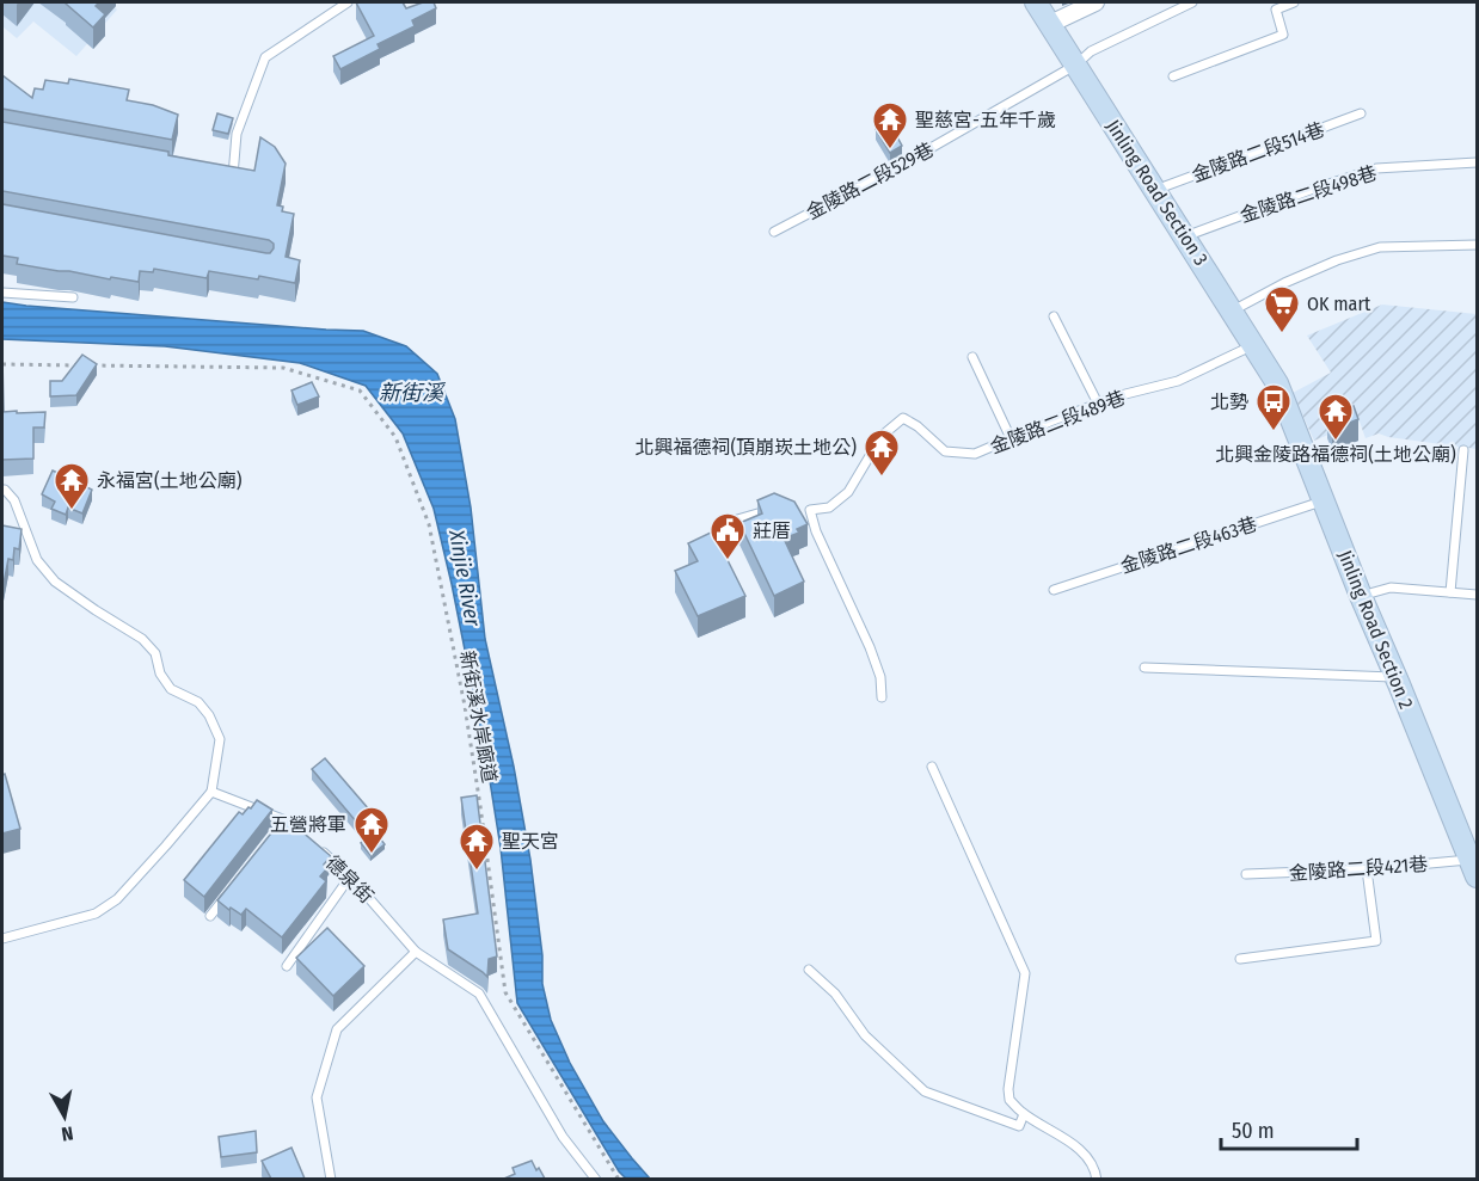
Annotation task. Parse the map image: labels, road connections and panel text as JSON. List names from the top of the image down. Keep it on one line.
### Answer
{"streets":{"main road":["Jinling Road Section 3","Jinling Road Section 2"],"lane":["金陵路二段514巷","金陵路二段529巷","金陵路二段498巷","金陵路二段489巷","金陵路二段463巷","金陵路二段421巷","德泉街"],"path":["新街溪水岸廊道"]},"crossings":[["金陵路二段514巷","Jinling Road Section 3"],["金陵路二段529巷","Jinling Road Section 3"],["Jinling Road Section 3","金陵路二段498巷"],["Jinling Road Section 3","金陵路二段489巷"],["Jinling Road Section 3","Jinling Road Section 2"],["金陵路二段463巷","Jinling Road Section 2"],["Jinling Road Section 2","金陵路二段421巷"]],"water":["新街溪","Xinjie River"],"places":{"temple":["聖慈宮-五年千歲","北興金陵路福德祠(土地公廟)","北興福德祠(頂崩崁土地公)","永福宮(土地公廟)","五營將軍","聖天宮"],"supermarket":["OK mart"],"bus stop":["北勢"],"public building":["莊厝"]},"scale_bar":"50 m","north":"bottom"}
